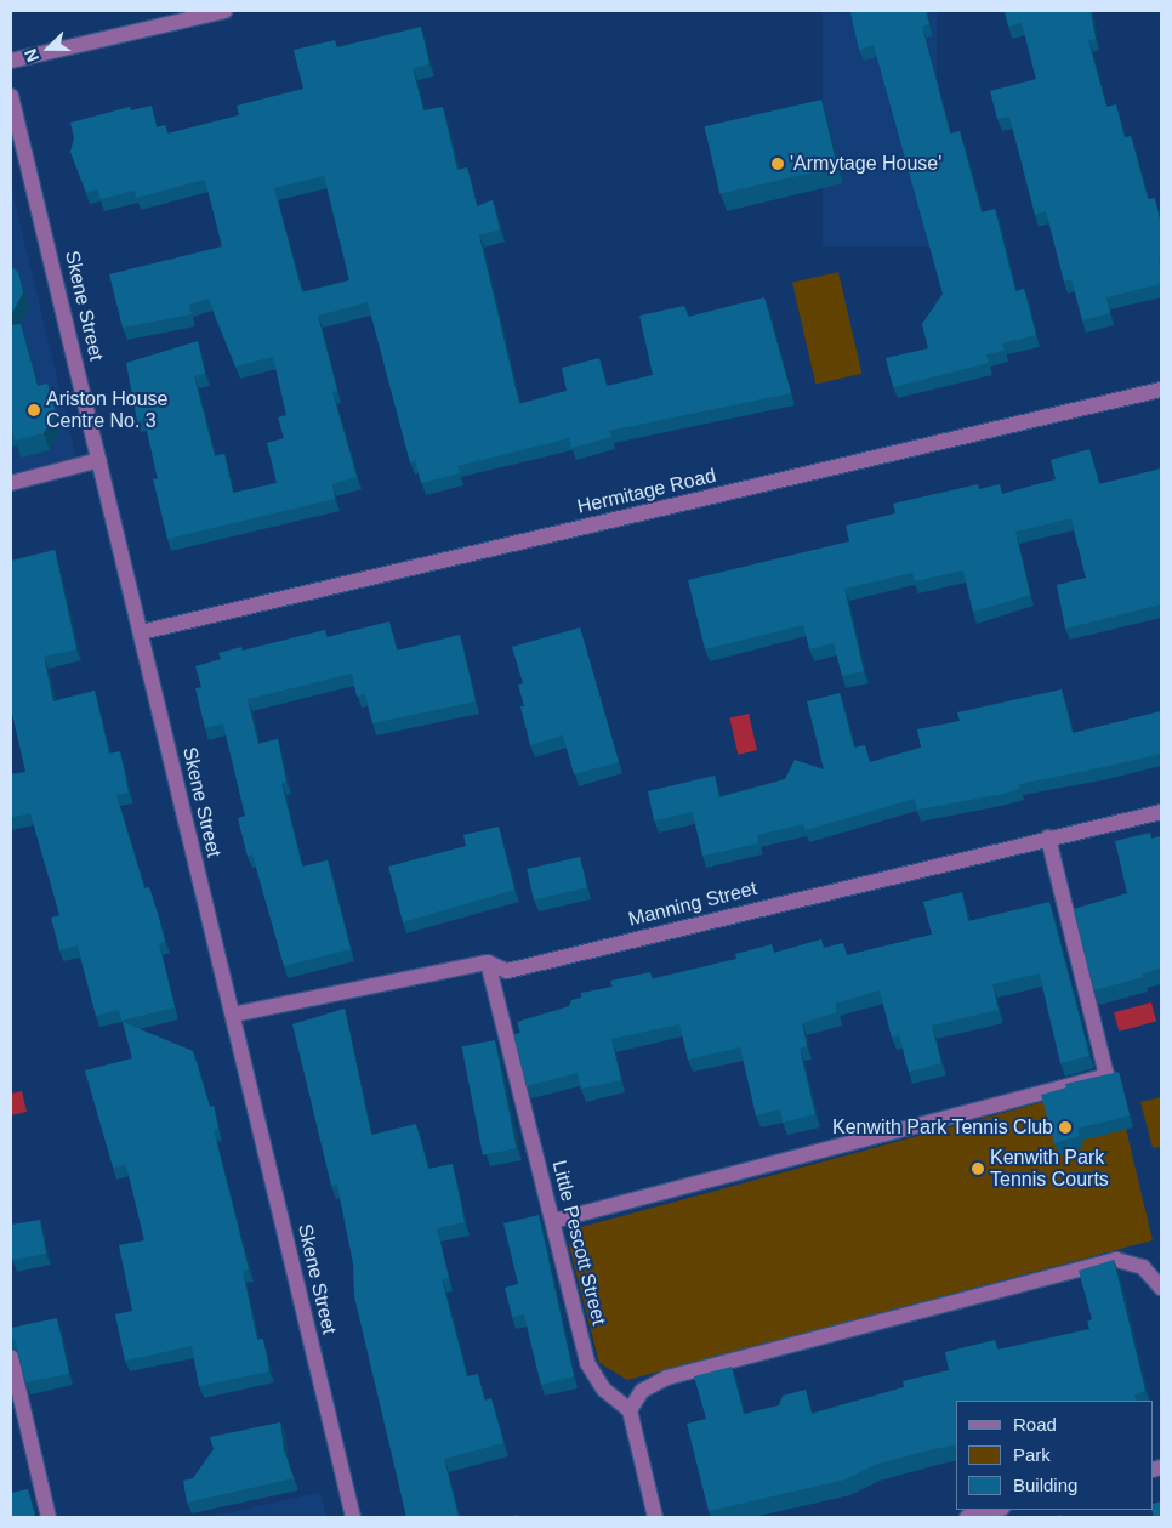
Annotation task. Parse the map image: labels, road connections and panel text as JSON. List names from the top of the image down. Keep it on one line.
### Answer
{"streets":{"street":["Skene Street","Hermitage Road","Manning Street","Little Pescott Street"]},"crossings":[["Skene Street","Hermitage Road"],["Skene Street","Manning Street"],["Manning Street","Little Pescott Street"]],"places":["'Armytage House'","Ariston House Centre No. 3","Kenwith Park Tennis Club","Kenwith Park Tennis Courts"],"legend":["Road","Park","Building"],"north":"left"}
